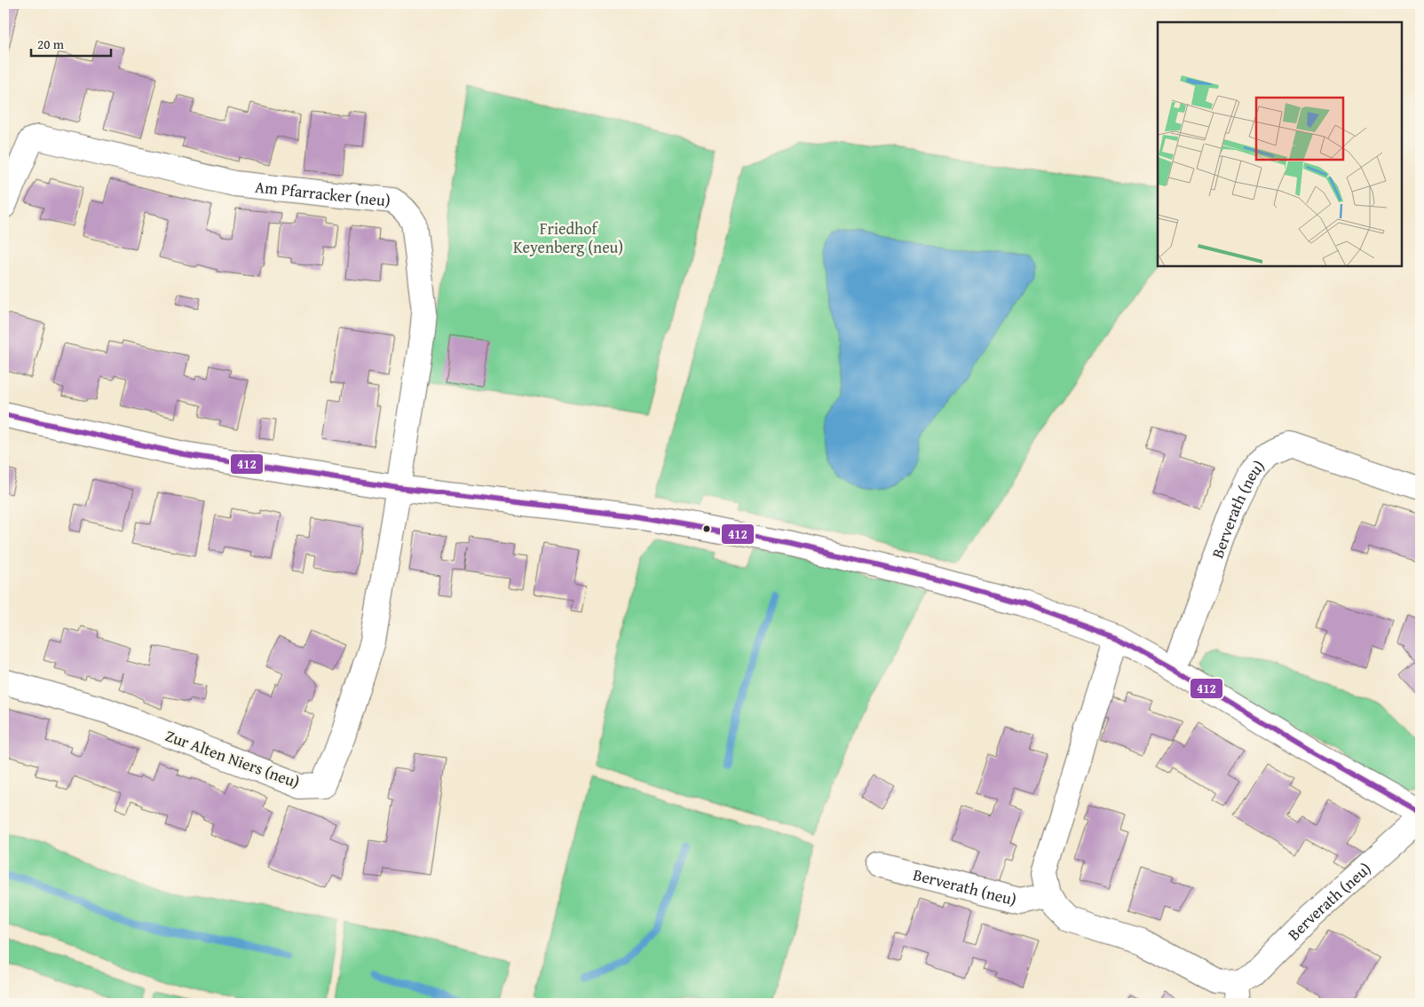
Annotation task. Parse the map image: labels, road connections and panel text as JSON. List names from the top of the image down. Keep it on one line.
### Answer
{"streets":{"street":["Am Pfarracker (neu)","Berverath (neu)","Zur Alten Niers (neu)"]},"crossings":[["Am Pfarracker (neu)","Zur Alten Niers (neu)"]],"parks":["Friedhof Keyenberg (neu)"],"lines":["transit line 412"],"scale_bar":"20 m"}
